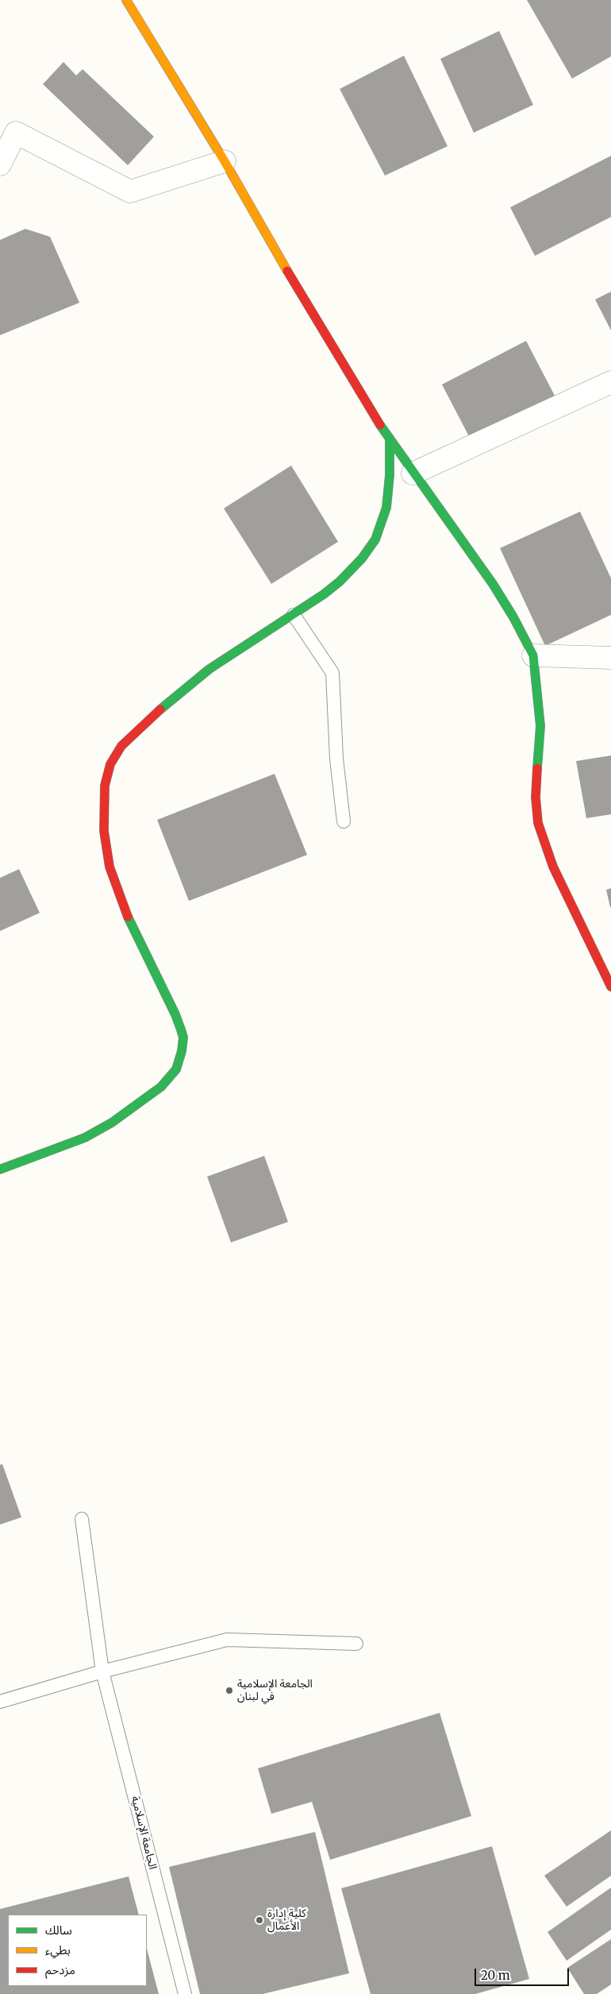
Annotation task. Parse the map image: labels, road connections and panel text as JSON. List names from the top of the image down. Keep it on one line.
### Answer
{"streets":{"lane":["الجامعة الإسلامية"]},"places":["الجامعة الإسلامية في لبنان","كلية إدارة الأعمال"],"legend":["سالك","بطيء","مزدحم"],"scale_bar":"20 m"}
